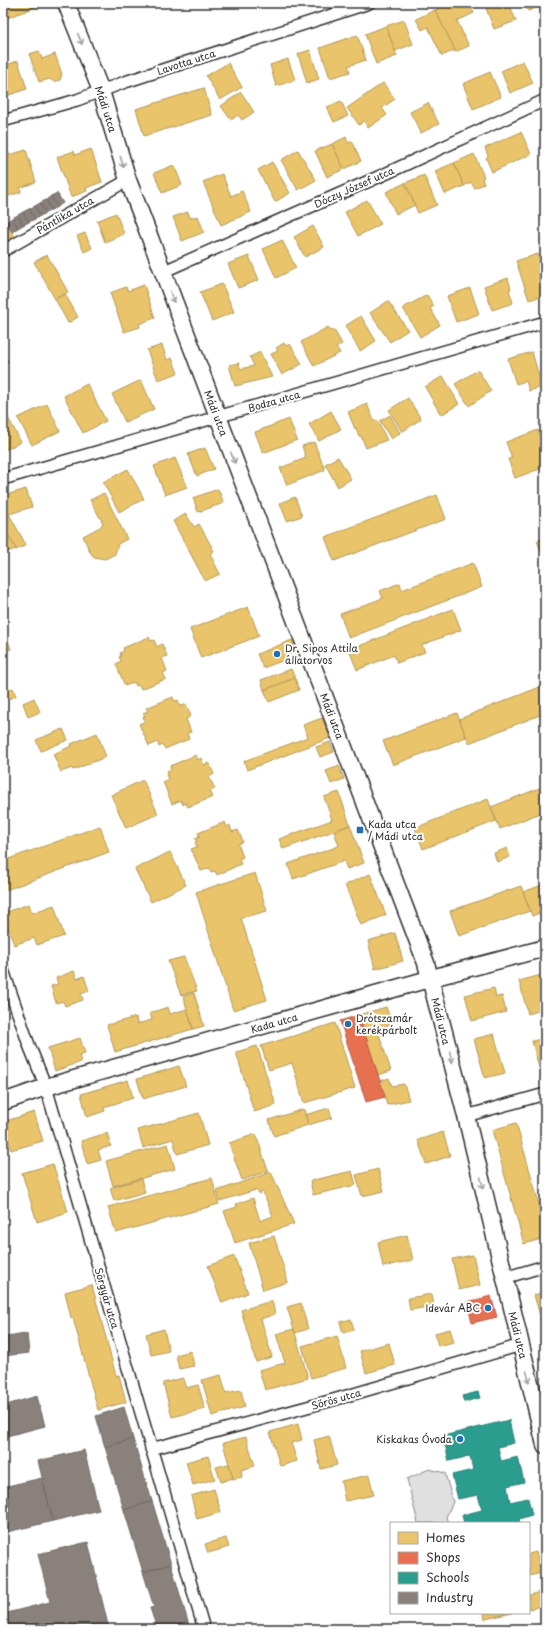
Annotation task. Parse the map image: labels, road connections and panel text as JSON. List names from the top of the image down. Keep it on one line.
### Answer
{"streets":{"street":["Lavotta utca","Mádi utca","Dóczy József utca","Pántlika utca","Bodza utca","Kada utca","Sörgyár utca","Sörös utca"]},"crossings":[["Lavotta utca","Mádi utca"],["Mádi utca","Dóczy József utca"],["Mádi utca","Pántlika utca"],["Mádi utca","Bodza utca"],["Mádi utca","Kada utca"],["Mádi utca","Sörös utca"],["Kada utca","Sörgyár utca"],["Sörgyár utca","Sörös utca"]],"one_way":["Mádi utca"],"places":{"other":["Dr. Sipos Attila állatorvos","Drótszamár kerékpárbolt","Idevár ABC","Kiskakas Óvoda"],"transit":["Kada utca / Mádi utca"]},"legend":["Homes","Shops","Schools","Industry"]}
